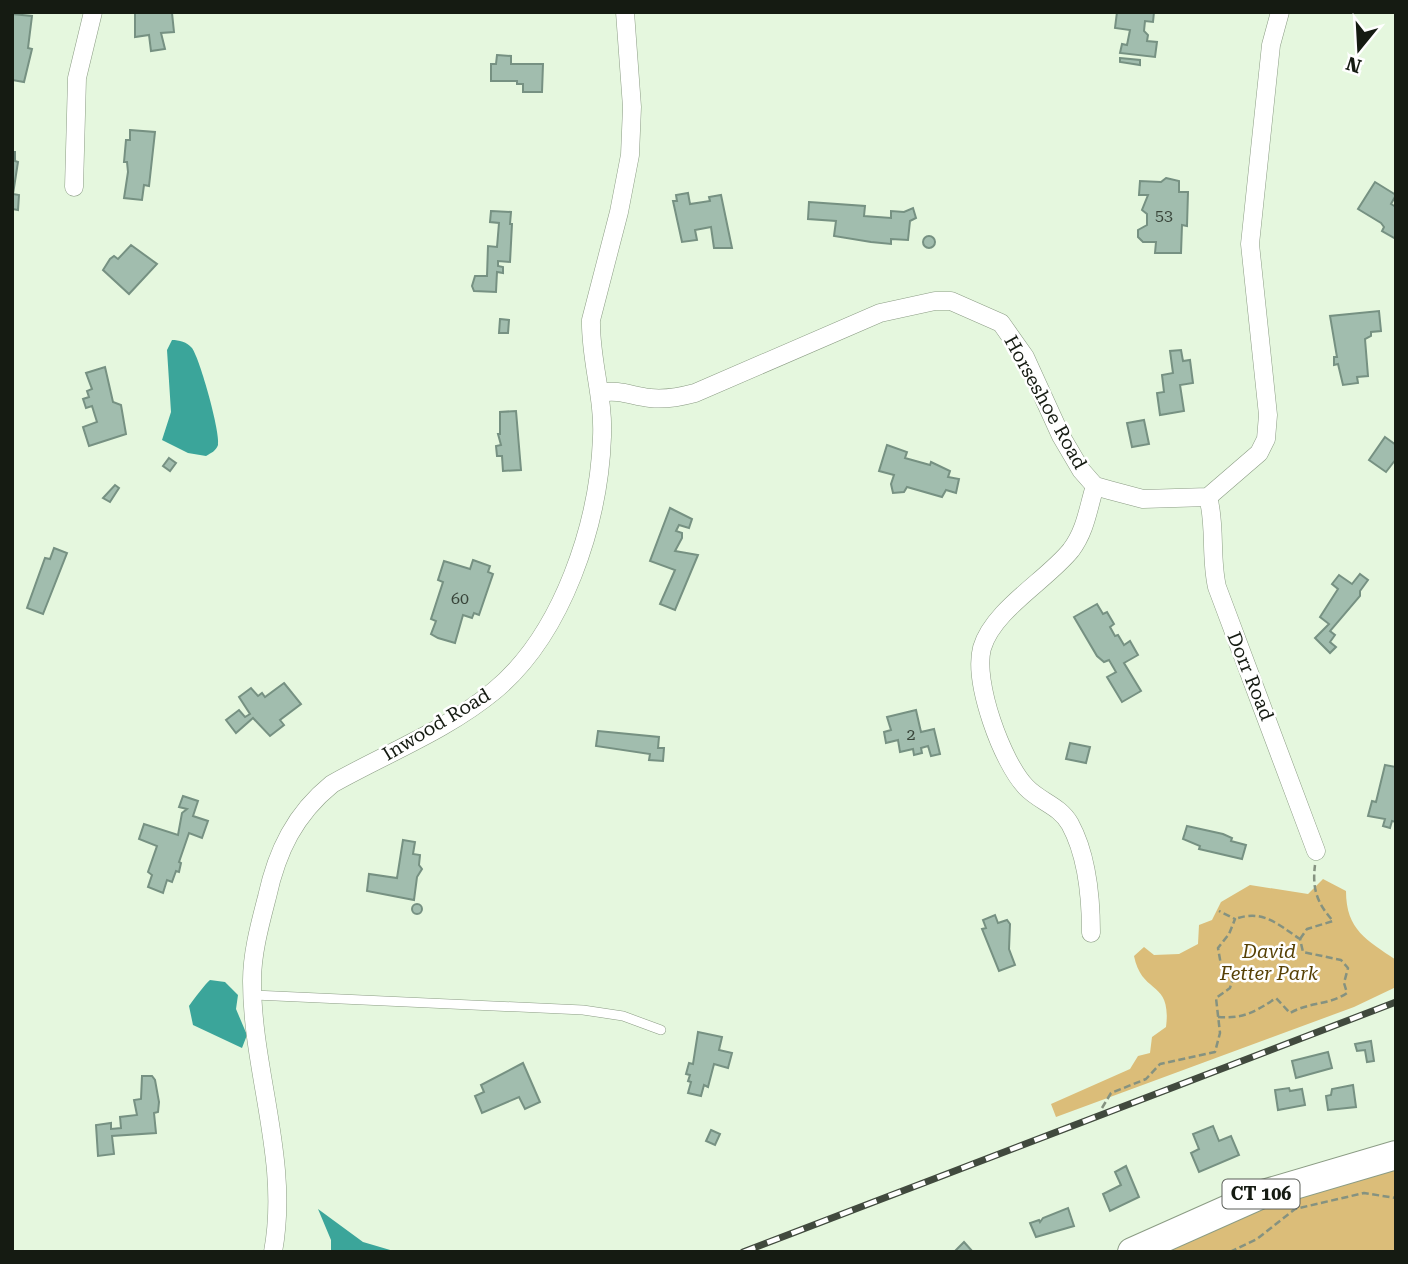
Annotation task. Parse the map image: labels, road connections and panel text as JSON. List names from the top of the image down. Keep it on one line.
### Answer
{"streets":{"main road":["CT 106"],"street":["Horseshoe Road","Dorr Road","Inwood Road"]},"crossings":[["Horseshoe Road","Dorr Road"],["Horseshoe Road","Inwood Road"]],"parks":["David Fetter Park"],"house_numbers":["53","60","2"],"north":"bottom"}
